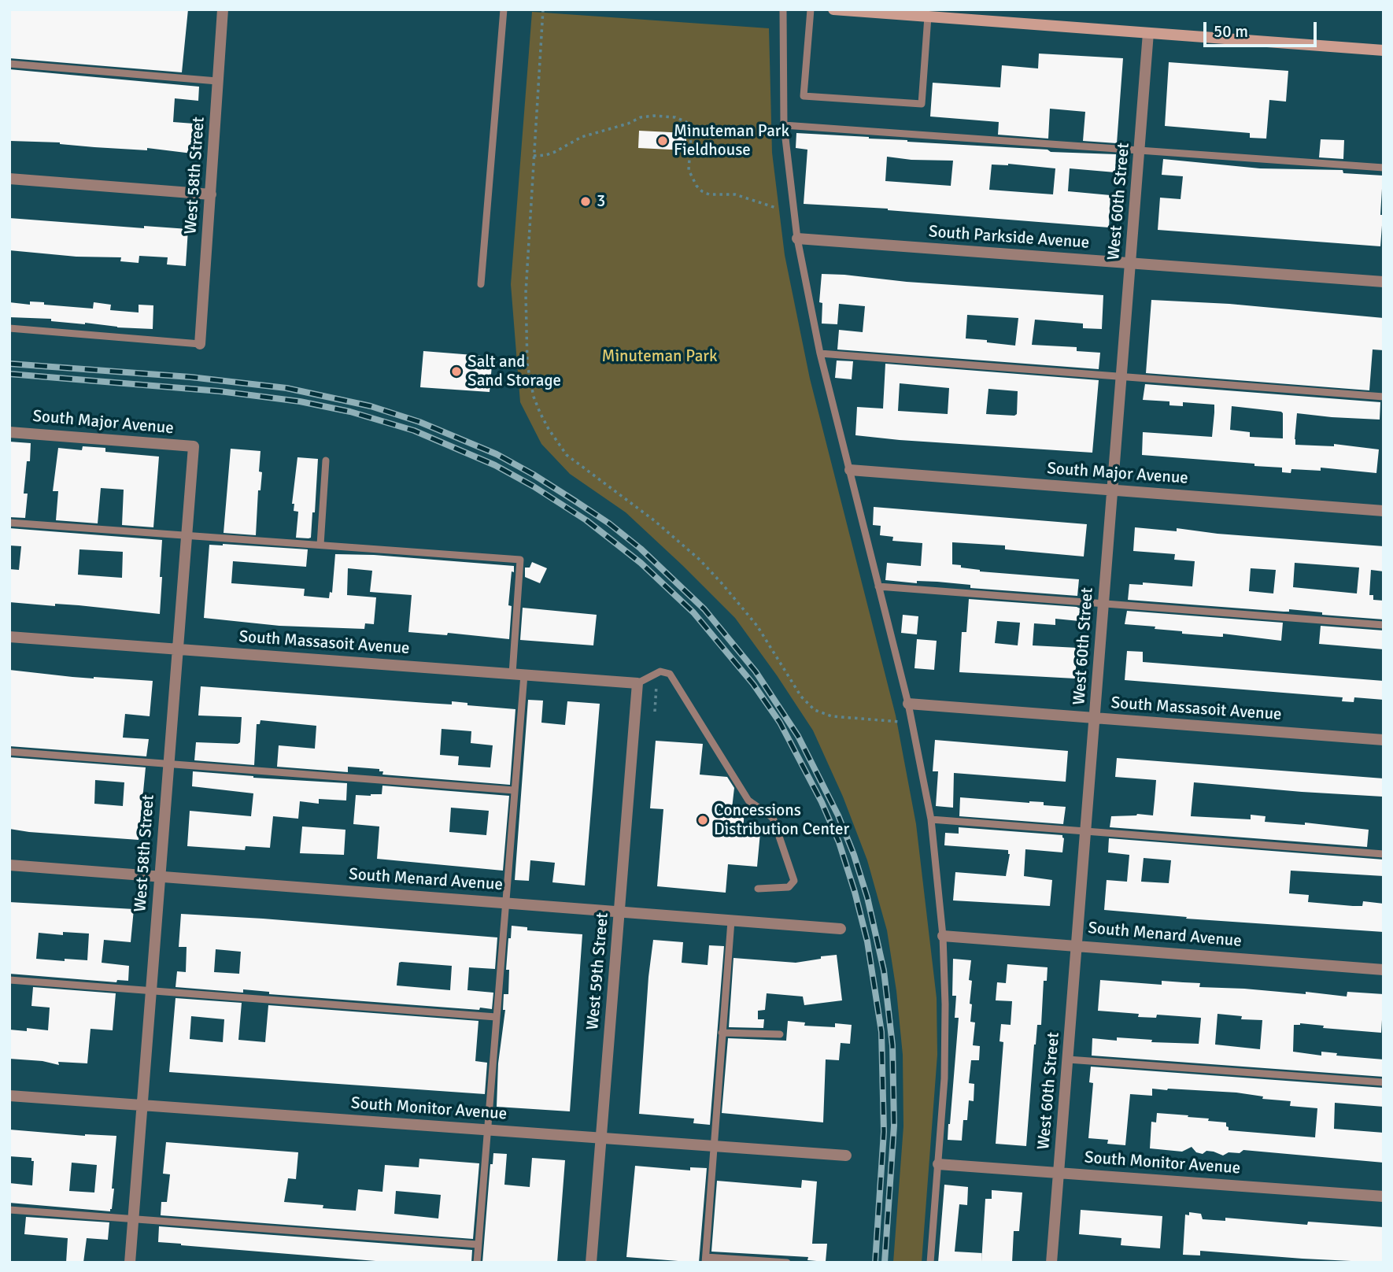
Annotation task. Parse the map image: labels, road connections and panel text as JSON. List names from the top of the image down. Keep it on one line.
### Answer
{"streets":{"street":["West 58th Street","West 60th Street","South Parkside Avenue","South Major Avenue","South Massasoit Avenue","South Menard Avenue","West 59th Street","South Monitor Avenue"]},"crossings":[["West 58th Street","South Major Avenue"],["West 58th Street","South Massasoit Avenue"],["West 58th Street","South Menard Avenue"],["West 58th Street","South Monitor Avenue"],["West 60th Street","South Parkside Avenue"],["West 60th Street","South Major Avenue"],["West 60th Street","South Massasoit Avenue"],["West 60th Street","South Menard Avenue"],["West 60th Street","South Monitor Avenue"],["South Massasoit Avenue","West 59th Street"],["South Menard Avenue","West 59th Street"],["West 59th Street","South Monitor Avenue"]],"parks":["Minuteman Park"],"places":["Minuteman Park Fieldhouse","3","Salt and Sand Storage","Concessions Distribution Center"],"scale_bar":"50 m"}
